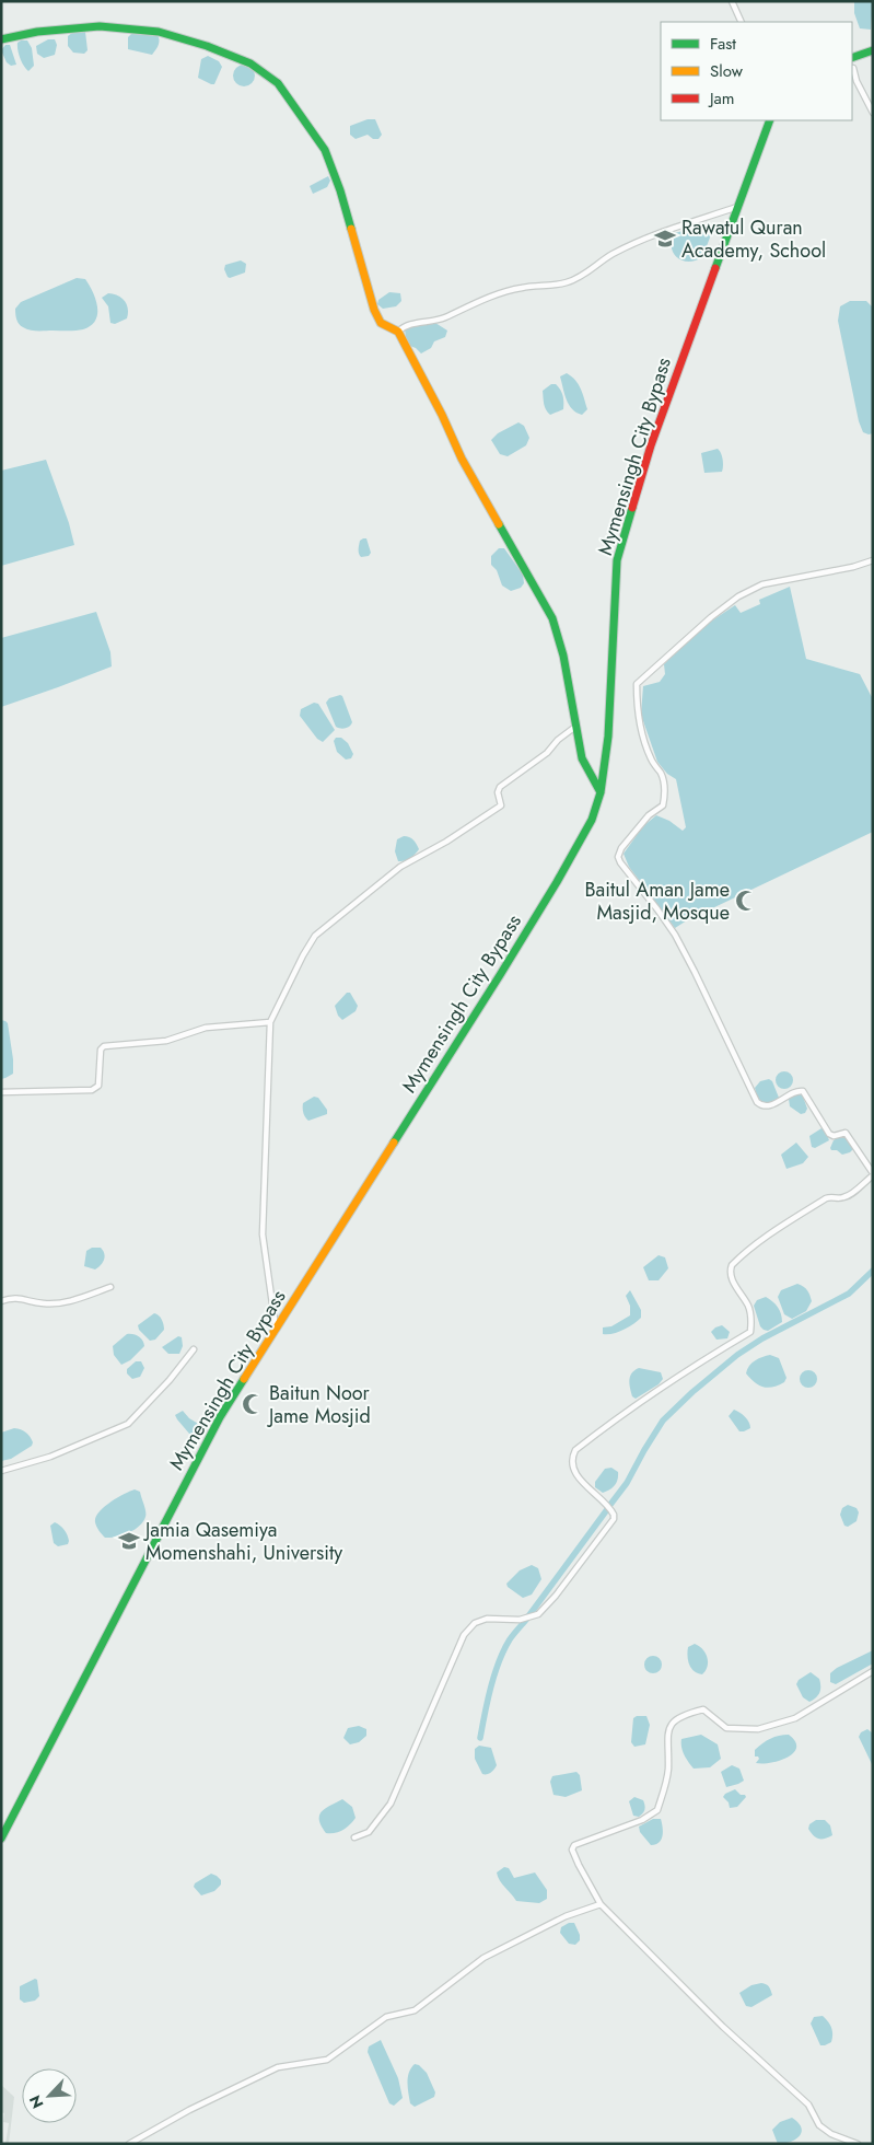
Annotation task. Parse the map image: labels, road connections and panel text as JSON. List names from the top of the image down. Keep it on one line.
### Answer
{"streets":{"main road":["Mymensingh City Bypass"]},"places":{"school or university":["Rawatul Quran Academy, School","Jamia Qasemiya Momenshahi, University"],"mosque":["Baitul Aman Jame Masjid, Mosque","Baitun Noor Jame Mosjid"]},"legend":["Fast","Slow","Jam"],"north":"bottom left"}
